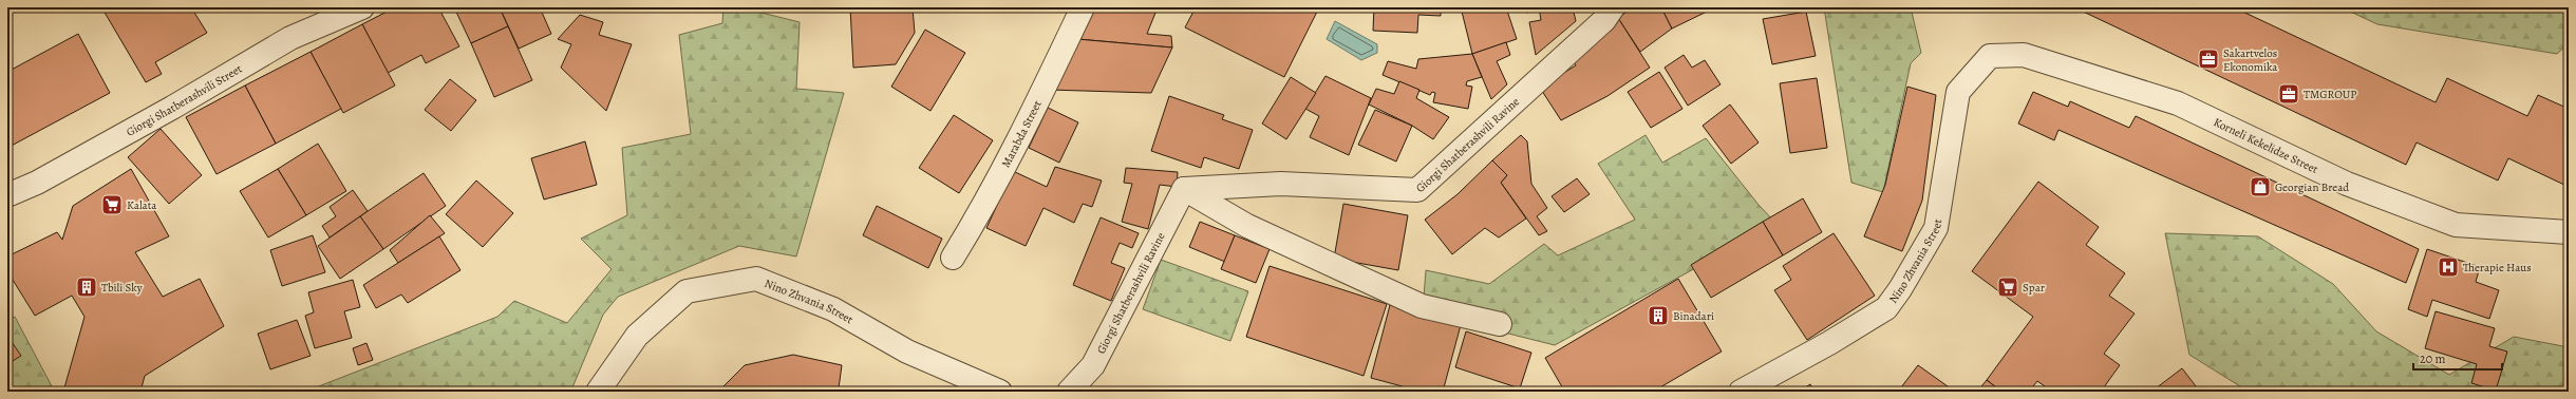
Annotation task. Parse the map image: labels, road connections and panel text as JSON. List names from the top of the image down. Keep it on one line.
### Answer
{"streets":{"street":["Giorgi Shatberashvili Street","Marabda Street","Giorgi Shatberashvili Ravine","Korneli Kekelidze Street","Nino Zhvania Street"]},"crossings":[["Korneli Kekelidze Street","Nino Zhvania Street"]],"places":{"office":["Sakartvelos Ekonomika","TMGROUP"],"shop":["Georgian Bread"],"supermarket":["Kalata","Spar"],"hospital":["Therapie Haus"],"building":["Tbili Sky","Binadari"]},"scale_bar":"20 m"}
